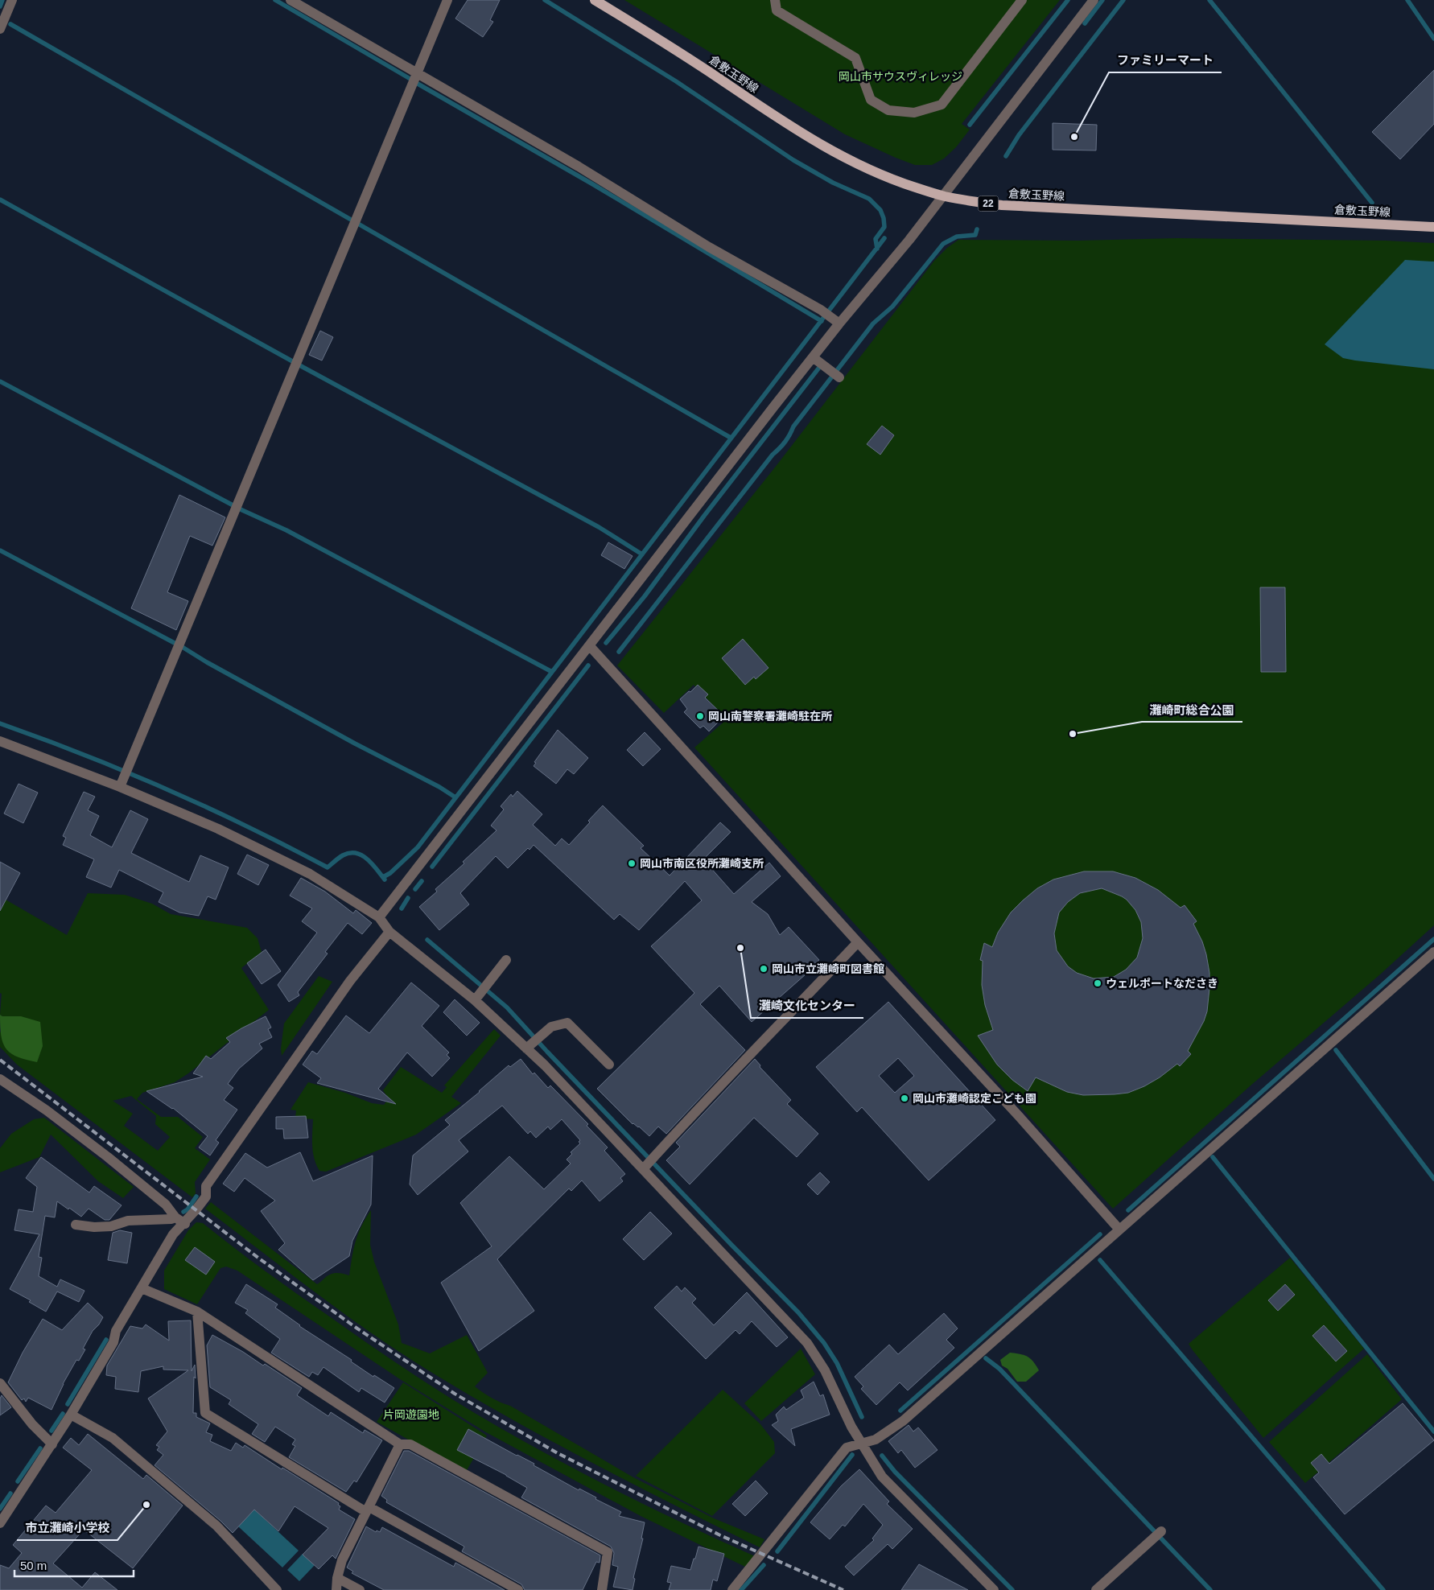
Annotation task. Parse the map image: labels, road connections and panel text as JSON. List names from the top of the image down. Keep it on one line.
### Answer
{"streets":{"main road":["倉敷玉野線","22"]},"parks":["岡山市サウスヴィレッジ","片岡遊園地"],"places":["ファミリーマート","岡山南警察署灘崎駐在所","灘崎町総合公園","岡山市南区役所灘崎支所","灘崎文化センター","岡山市立灘崎町図書館","ウェルポートなださき","岡山市灘崎認定こども園","市立灘崎小学校"],"scale_bar":"50 m"}
